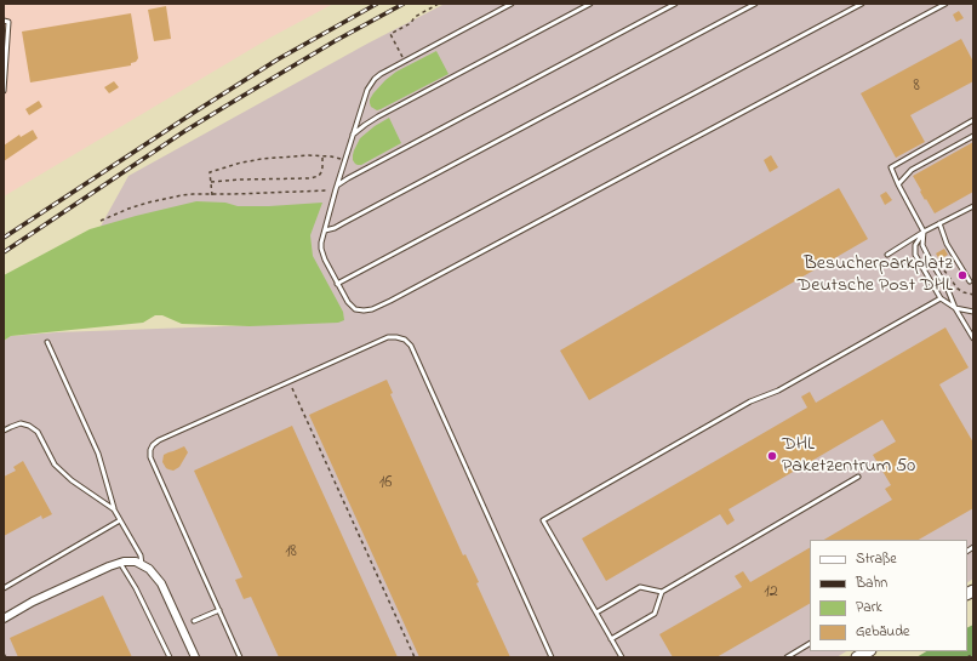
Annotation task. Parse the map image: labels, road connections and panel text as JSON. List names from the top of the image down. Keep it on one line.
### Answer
{"places":["Besucherparkplatz Deutsche Post DHL","DHL Paketzentrum 50"],"house_numbers":["8","16","18","12"],"legend":["Straße","Bahn","Park","Gebäude"]}
